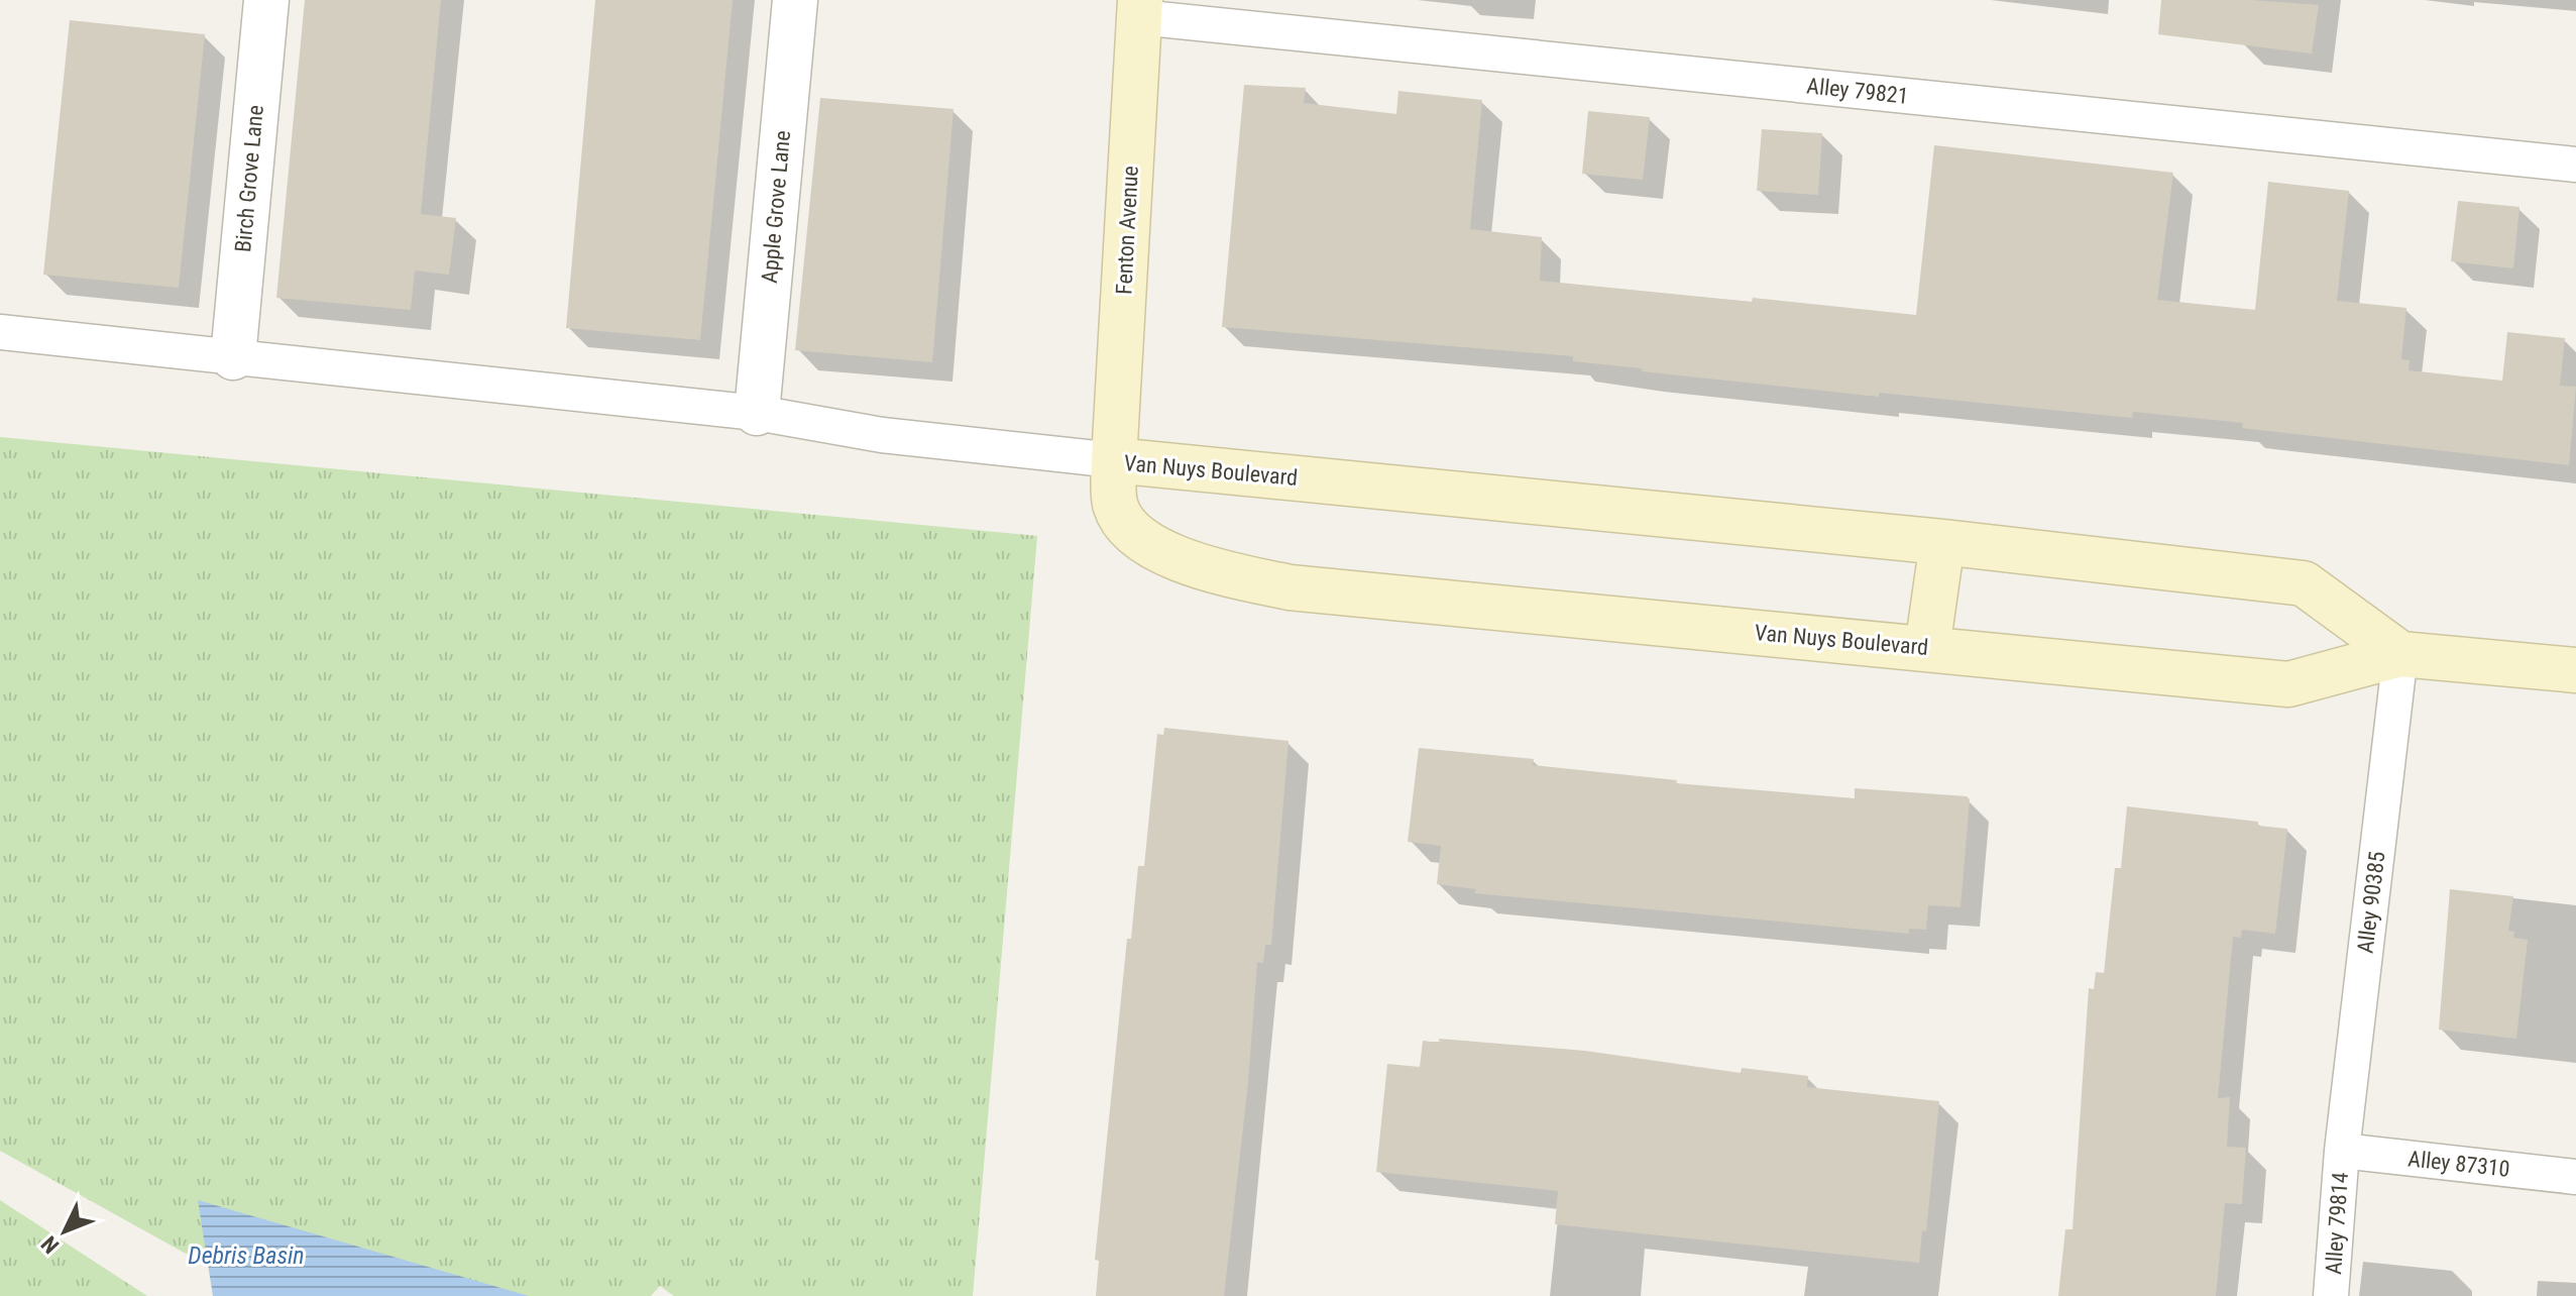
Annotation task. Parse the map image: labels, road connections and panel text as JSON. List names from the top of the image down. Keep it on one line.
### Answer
{"streets":{"street":["Birch Grove Lane","Apple Grove Lane","Fenton Avenue","Van Nuys Boulevard"],"lane":["Alley 79821","Alley 90385","Alley 87310","Alley 79814"]},"crossings":[["Alley 79821","Fenton Avenue"],["Fenton Avenue","Van Nuys Boulevard"],["Van Nuys Boulevard","Alley 90385"],["Alley 90385","Alley 87310"],["Alley 90385","Alley 79814"],["Alley 87310","Alley 79814"]],"water":["Debris Basin"],"north":"bottom left"}
